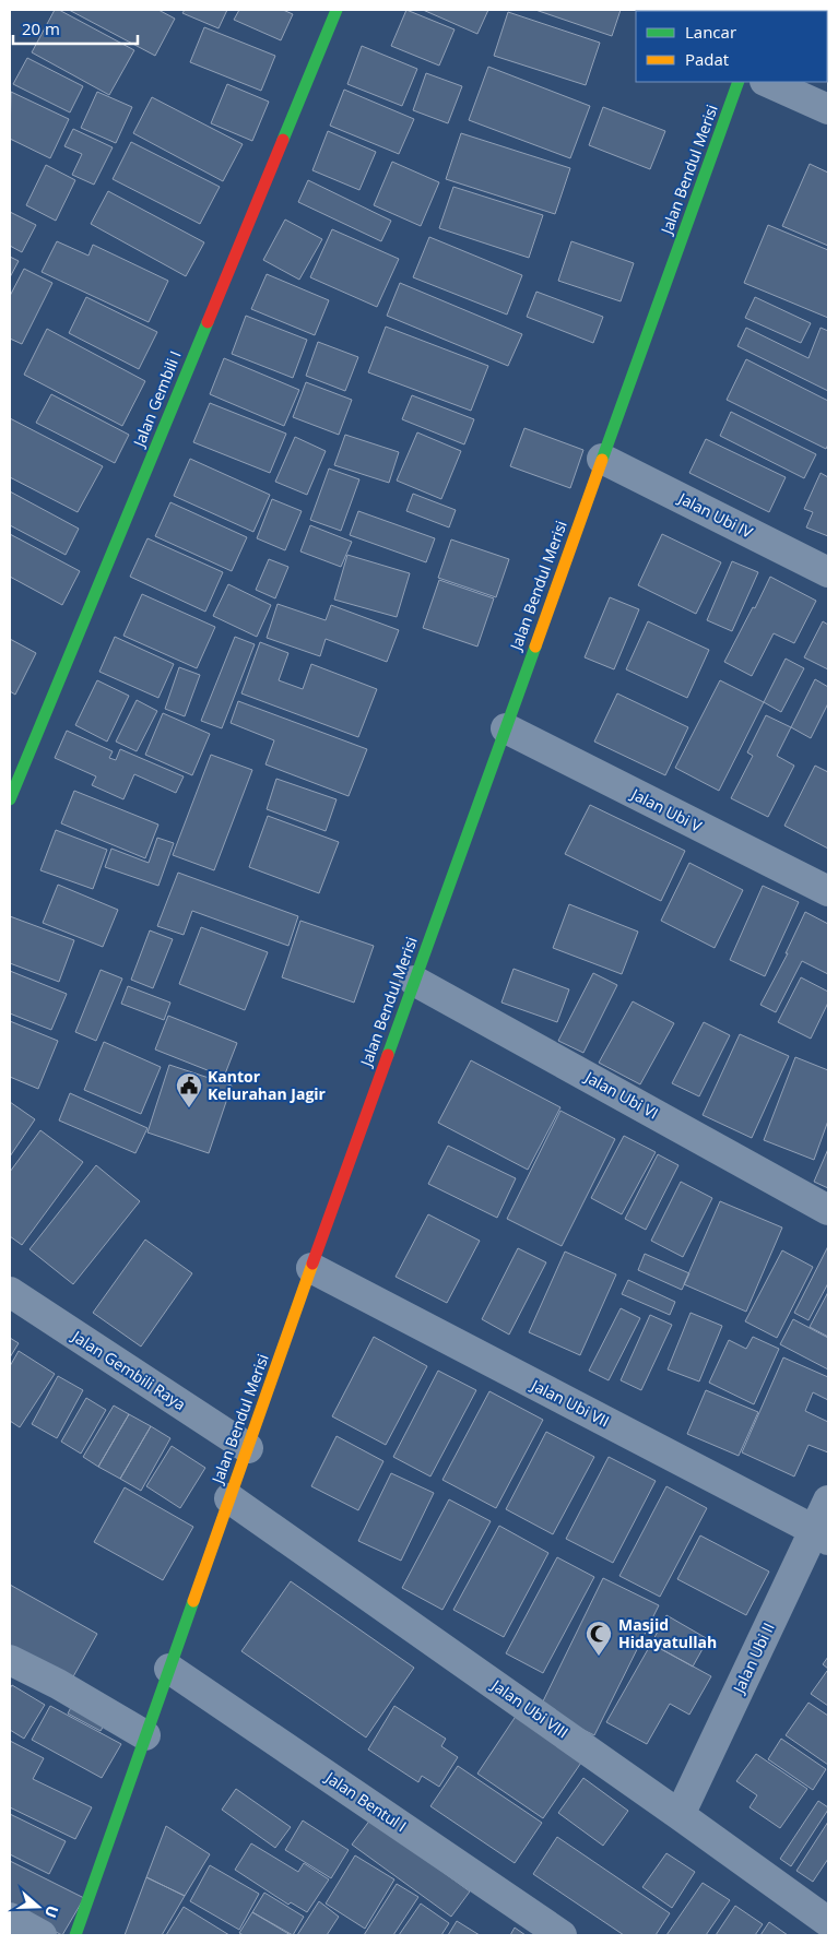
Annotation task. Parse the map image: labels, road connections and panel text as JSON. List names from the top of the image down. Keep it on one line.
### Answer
{"streets":{"street":["Jalan Bendul Merisi","Jalan Gembili I","Jalan Ubi IV","Jalan Ubi V","Jalan Ubi VI","Jalan Gembili Raya","Jalan Ubi VII","Jalan Ubi II","Jalan Ubi VIII","Jalan Bentul I"]},"crossings":[["Jalan Bendul Merisi","Jalan Ubi IV"],["Jalan Bendul Merisi","Jalan Ubi V"],["Jalan Bendul Merisi","Jalan Ubi VI"],["Jalan Bendul Merisi","Jalan Gembili Raya"],["Jalan Bendul Merisi","Jalan Ubi VII"],["Jalan Bendul Merisi","Jalan Ubi VIII"],["Jalan Bendul Merisi","Jalan Bentul I"],["Jalan Ubi VII","Jalan Ubi II"],["Jalan Ubi II","Jalan Ubi VIII"]],"places":{"public building":["Kantor Kelurahan Jagir"],"mosque":["Masjid Hidayatullah"]},"legend":["Lancar","Padat"],"scale_bar":"20 m","north":"right"}
